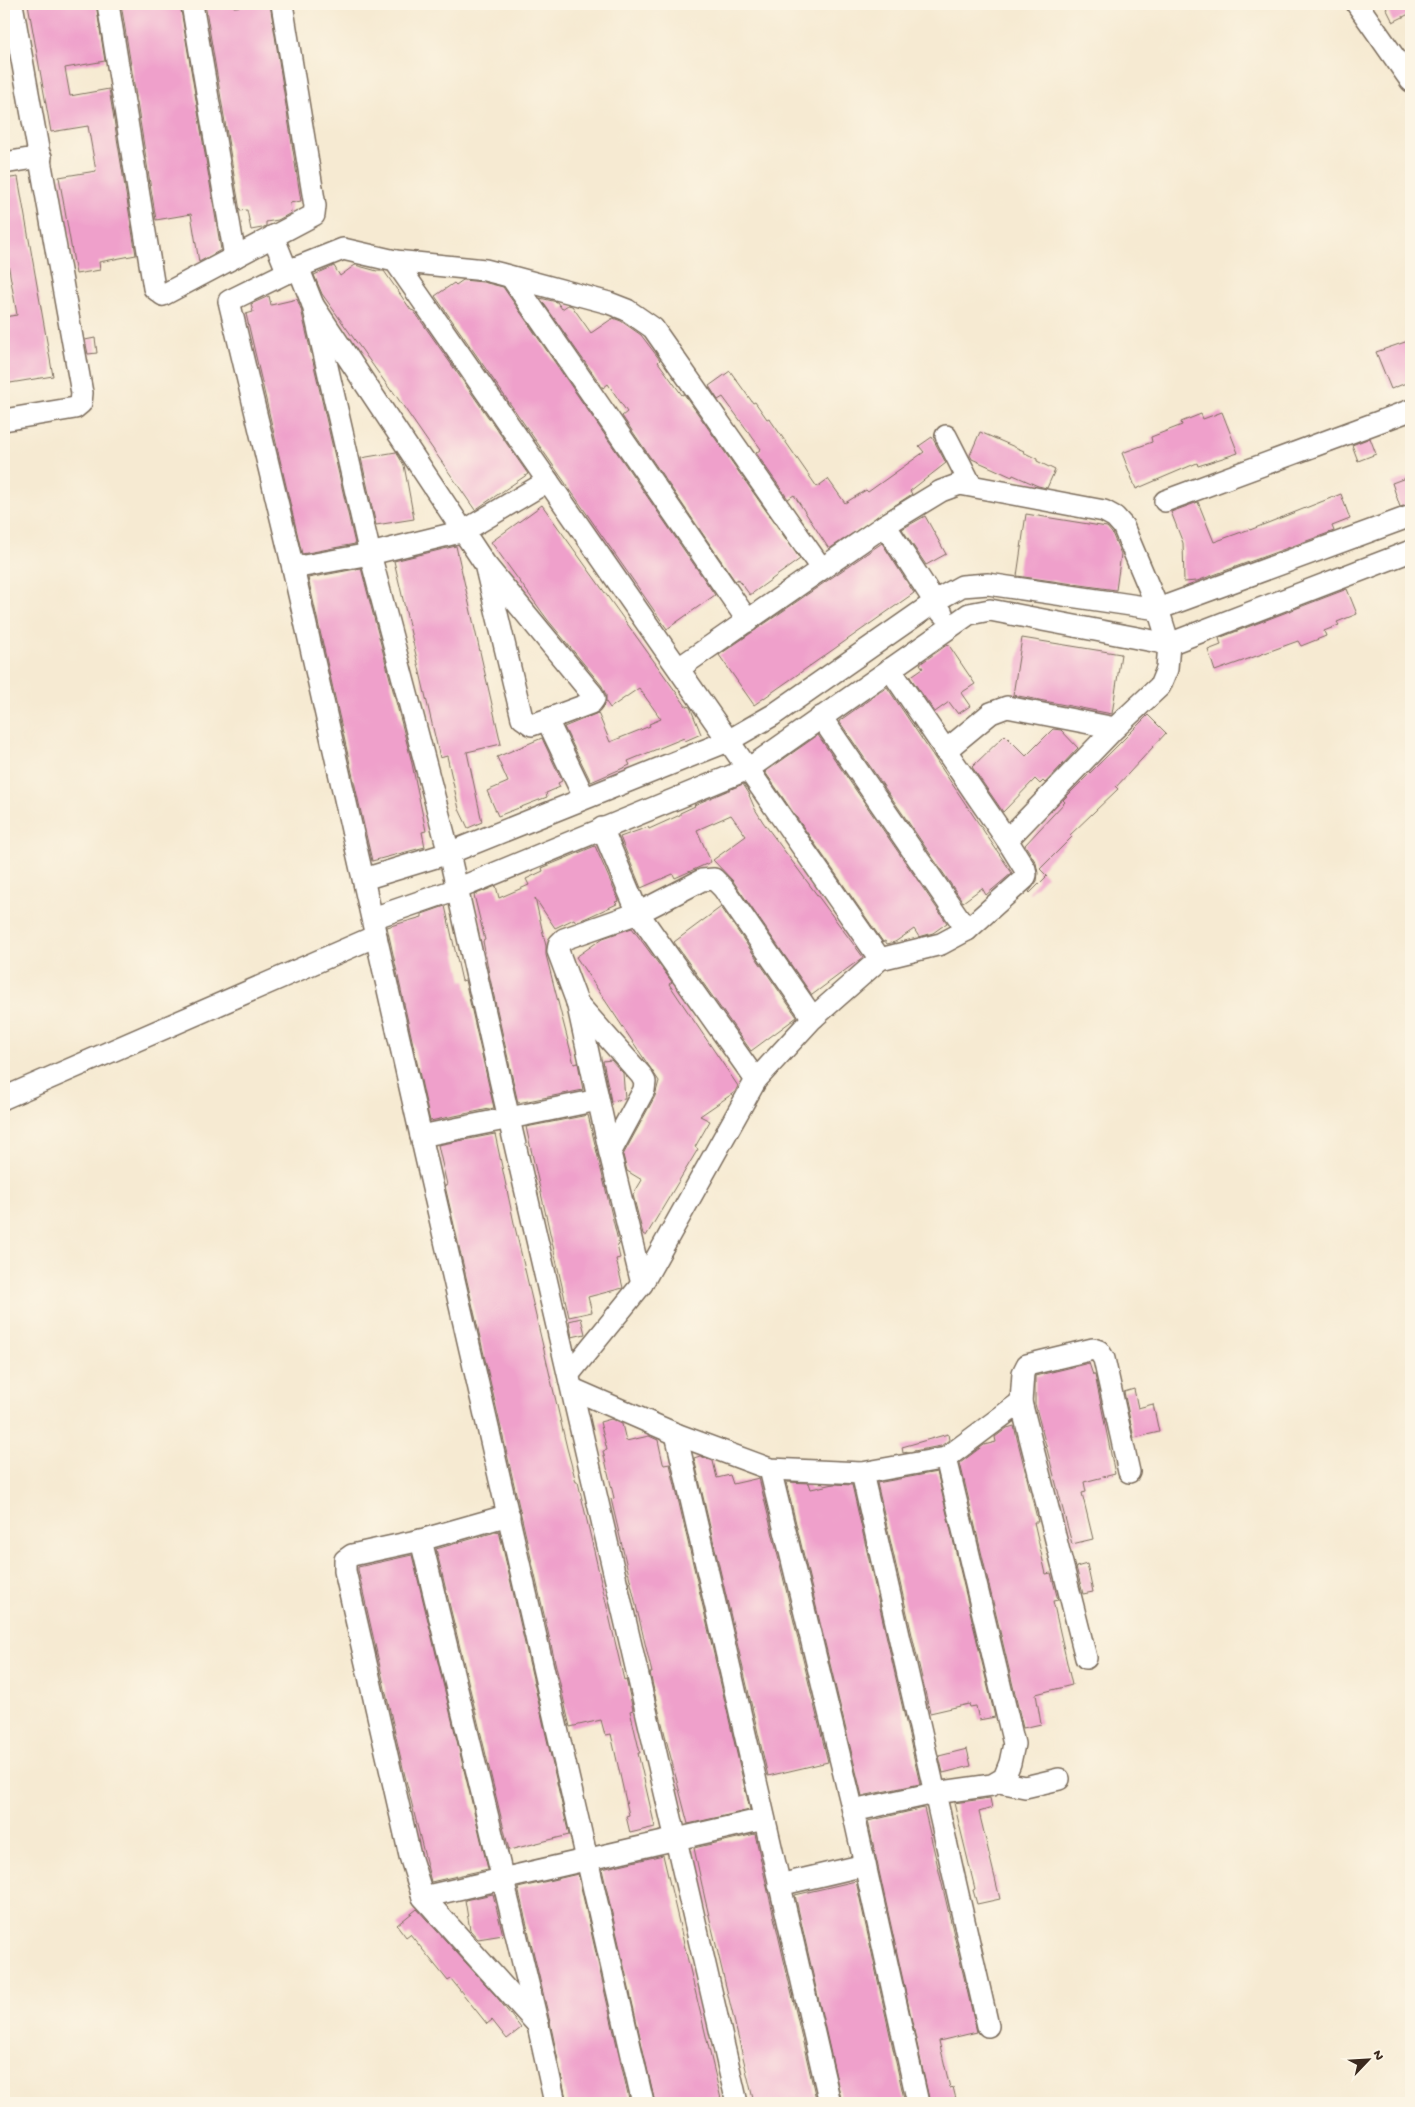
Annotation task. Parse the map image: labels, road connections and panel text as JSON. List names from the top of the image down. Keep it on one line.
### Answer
{"north":"top right"}
